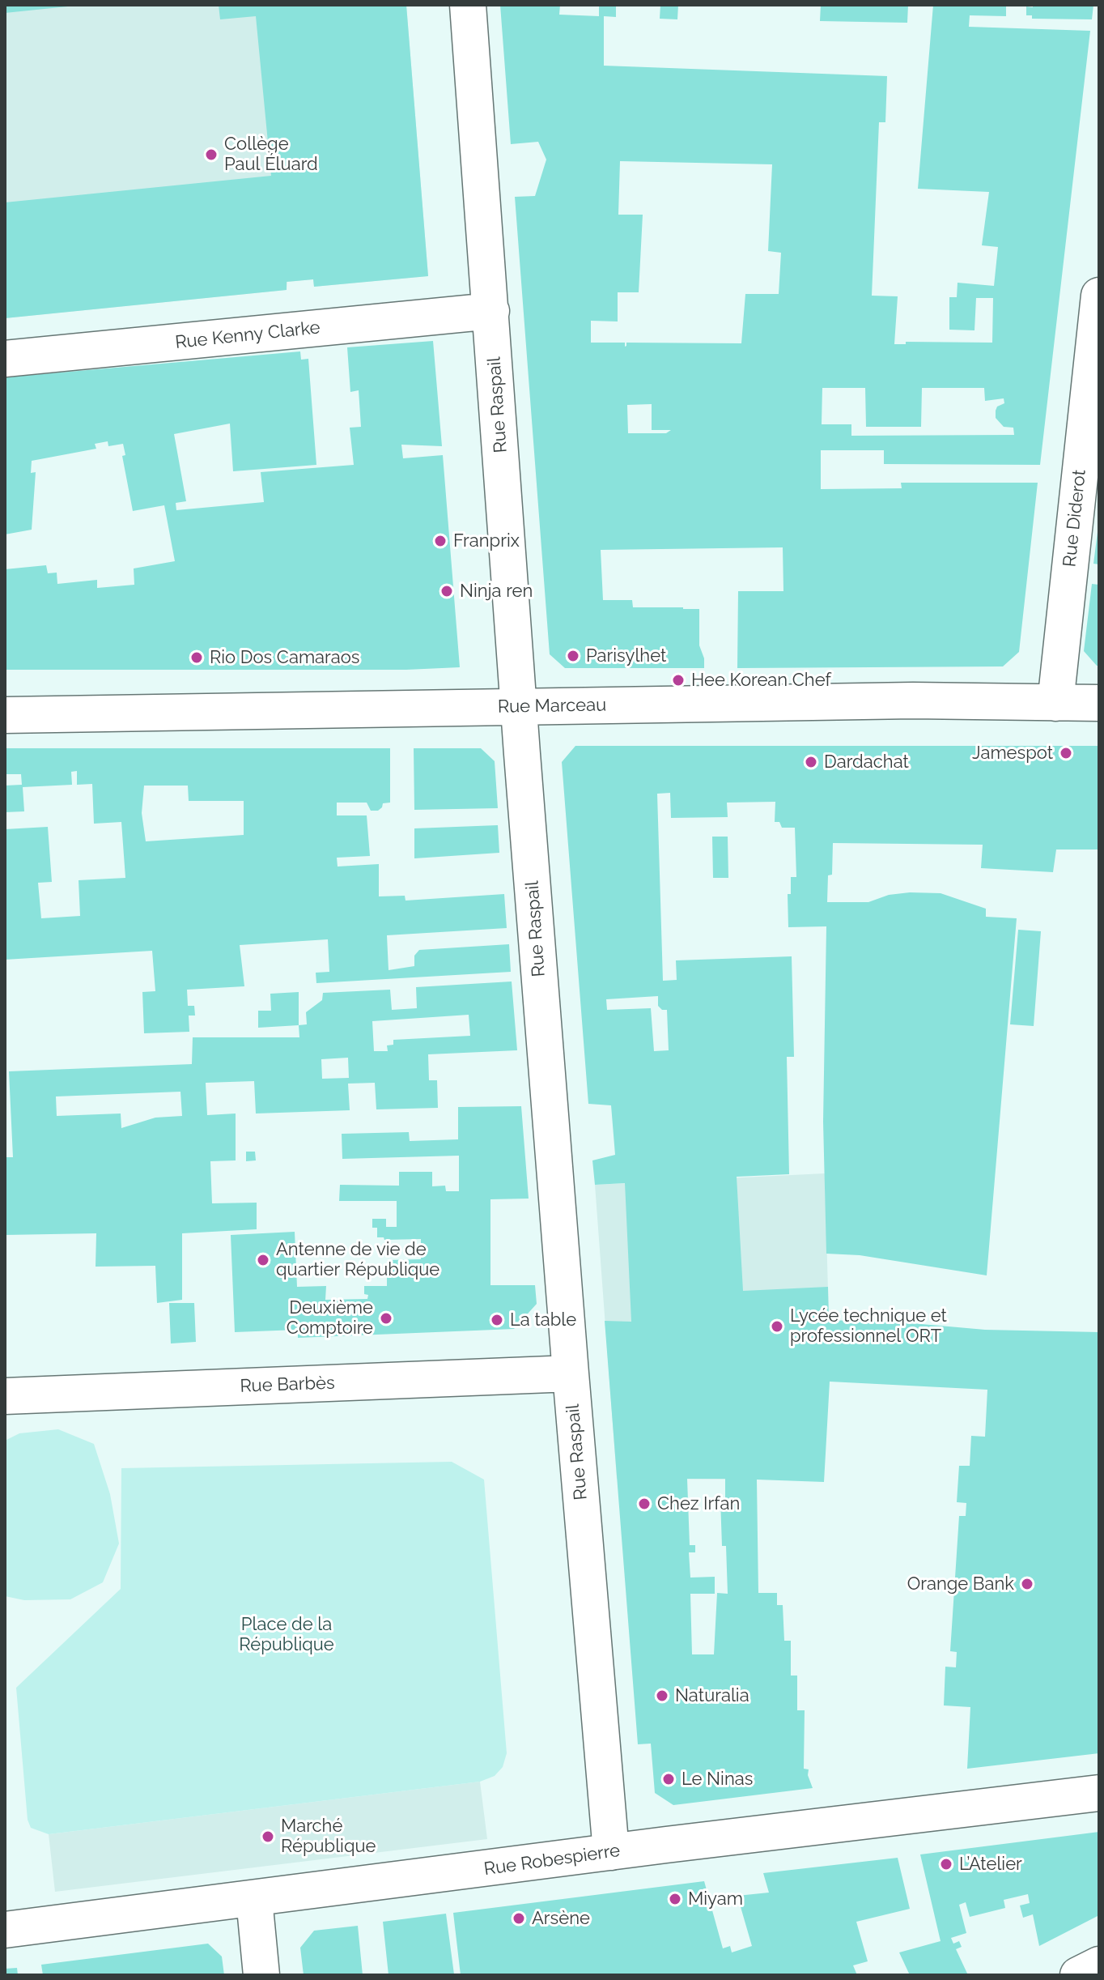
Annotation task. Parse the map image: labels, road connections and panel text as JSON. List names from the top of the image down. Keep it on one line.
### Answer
{"streets":{"street":["Rue Kenny Clarke","Rue Raspail","Rue Diderot","Rue Marceau","Rue Barbès","Rue Robespierre"]},"crossings":[["Rue Kenny Clarke","Rue Raspail"],["Rue Raspail","Rue Marceau"],["Rue Raspail","Rue Barbès"],["Rue Raspail","Rue Robespierre"],["Rue Diderot","Rue Marceau"]],"parks":["Place de la République"],"places":["Collège Paul Éluard","Franprix","Ninja ren","Parisylhet","Rio Dos Camaraos","Hee Korean Chef","Jamespot","Dardachat","Antenne de vie de quartier République","Deuxième Comptoire","La table","Lycée technique et professionnel ORT","Chez Irfan","Orange Bank","Naturalia","Le Ninas","Marché République","L’Atelier","Miyam","Arsène"]}
